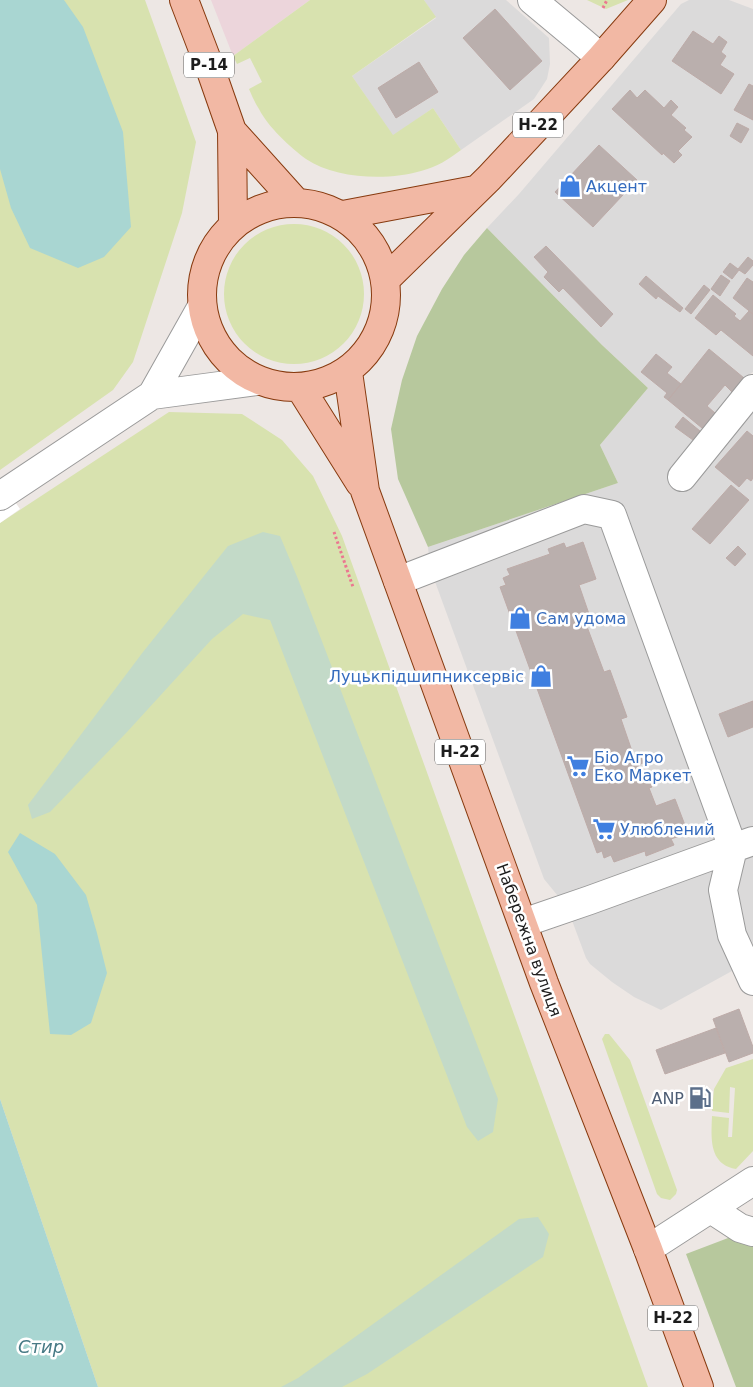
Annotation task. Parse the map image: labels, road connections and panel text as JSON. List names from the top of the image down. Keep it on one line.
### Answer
{"streets":{"main road":["Р-14","Н-22","Набережна вулиця"]},"water":["Стир"],"places":{"shop":["Акцент","Сам удома","Луцькпідшипниксервіс"],"supermarket":["Біо Агро Еко Маркет","Улюблений"],"fuel station":["ANP"]}}
